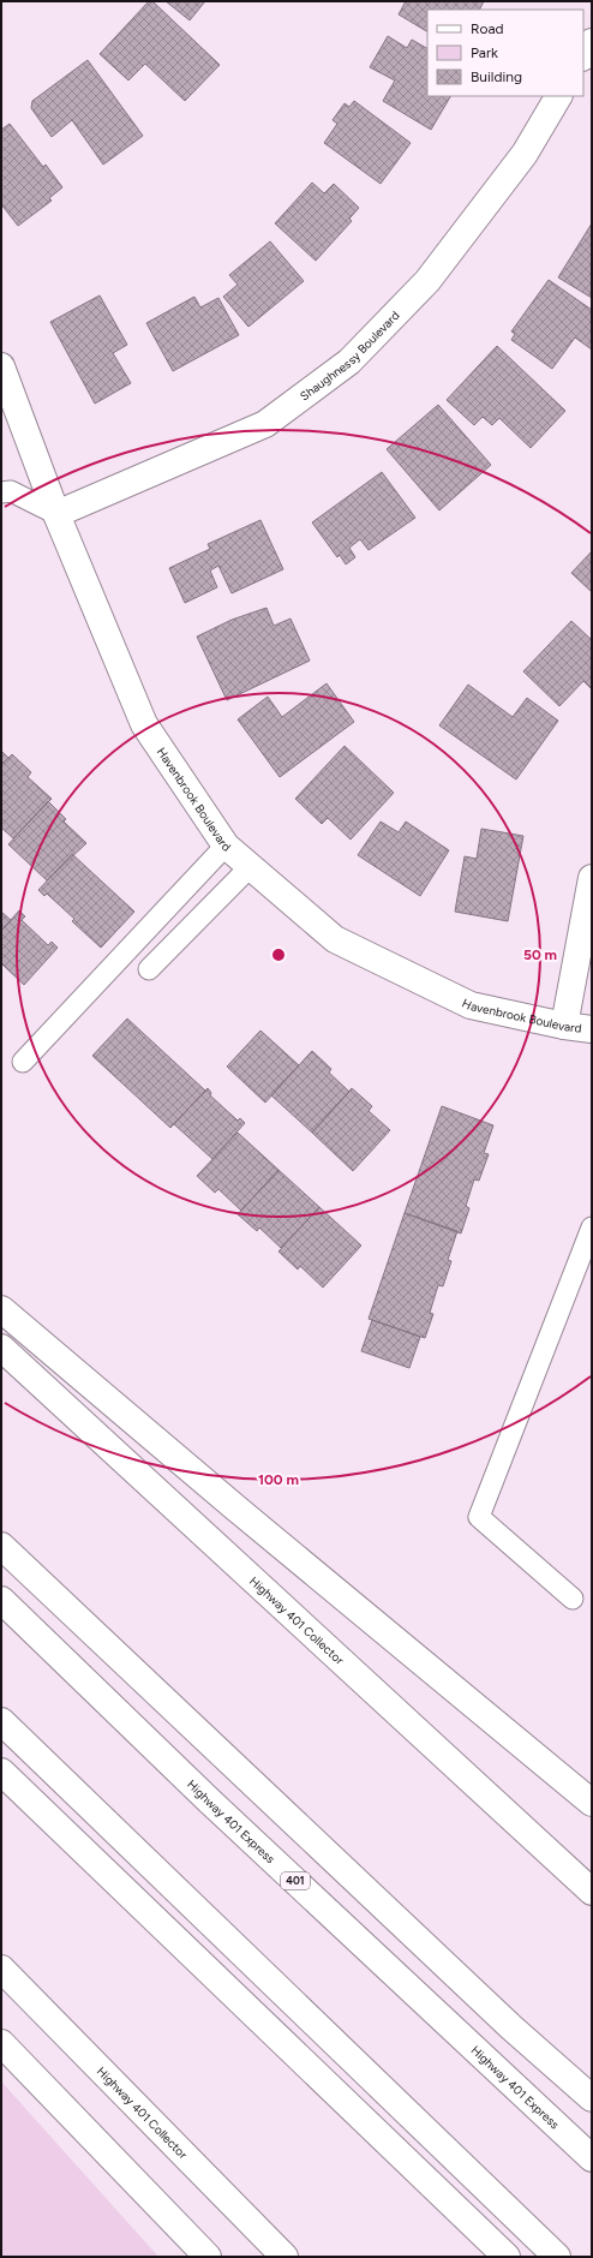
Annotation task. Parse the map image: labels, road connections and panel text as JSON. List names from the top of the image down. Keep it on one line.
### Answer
{"streets":{"main road":["Shaughnessy Boulevard","Havenbrook Boulevard","Highway 401 Collector","Highway 401 Express","401"]},"crossings":[["Shaughnessy Boulevard","Havenbrook Boulevard"]],"legend":["Road","Park","Building"],"rings":["50 m","100 m"]}
